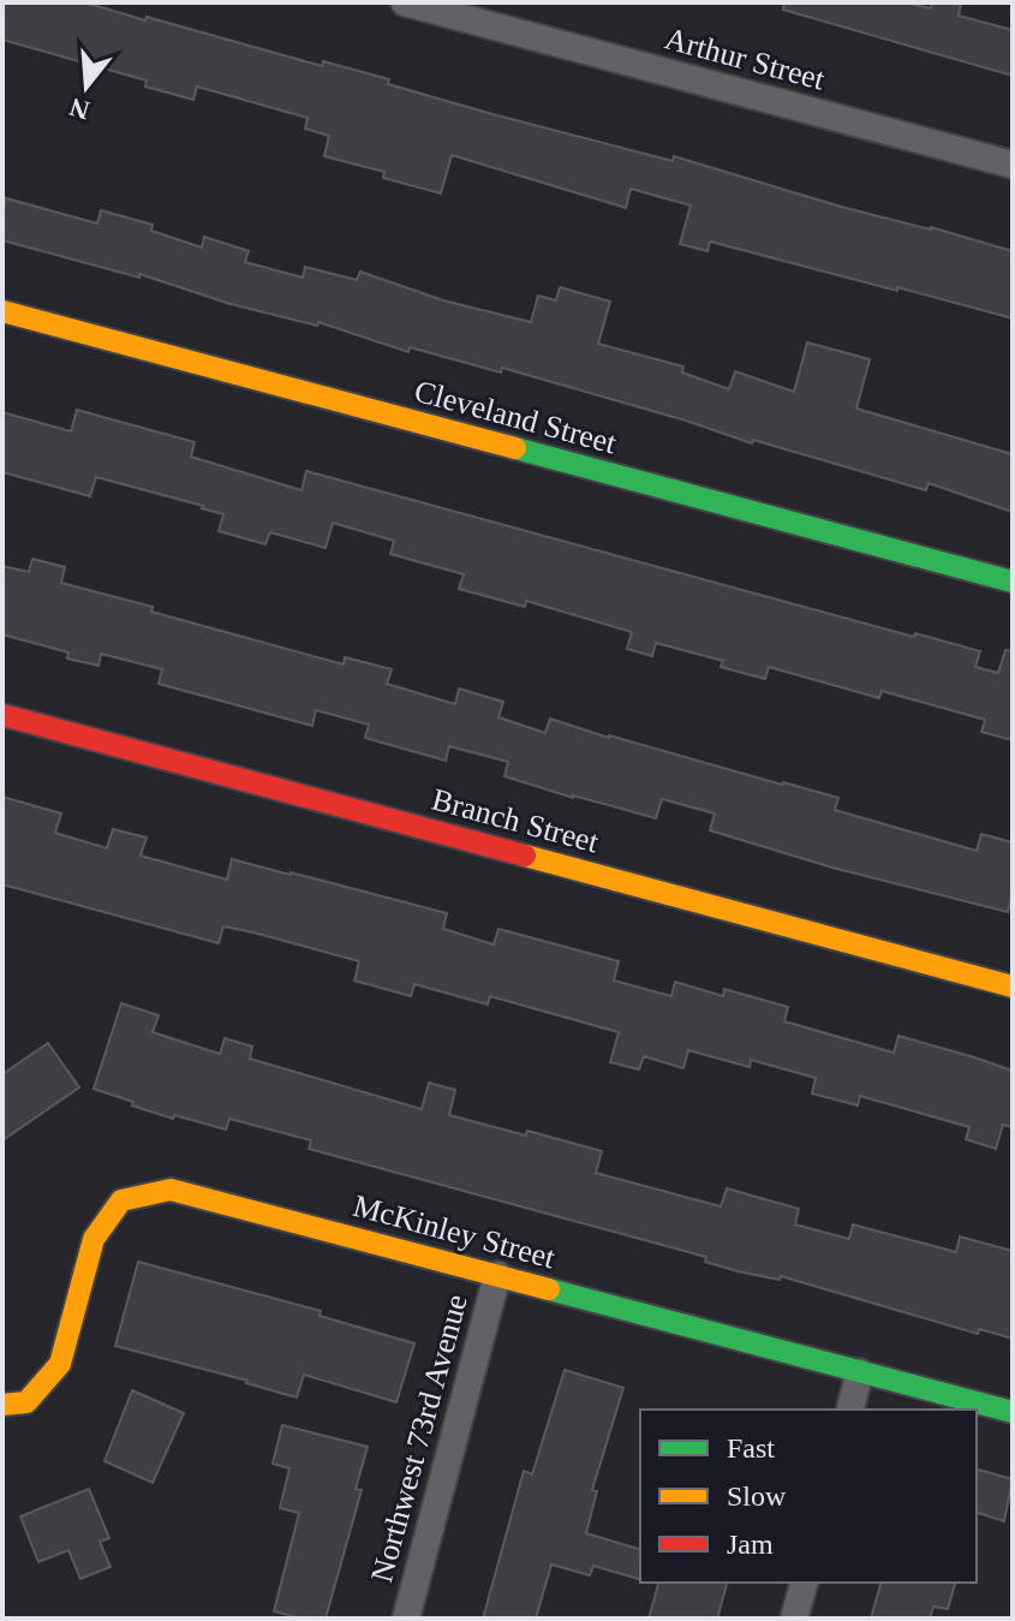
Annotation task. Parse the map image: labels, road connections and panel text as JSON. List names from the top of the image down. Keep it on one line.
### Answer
{"streets":{"street":["Arthur Street","Cleveland Street","Branch Street","McKinley Street","Northwest 73rd Avenue"]},"crossings":[["McKinley Street","Northwest 73rd Avenue"]],"legend":["Fast","Slow","Jam"],"north":"bottom"}
